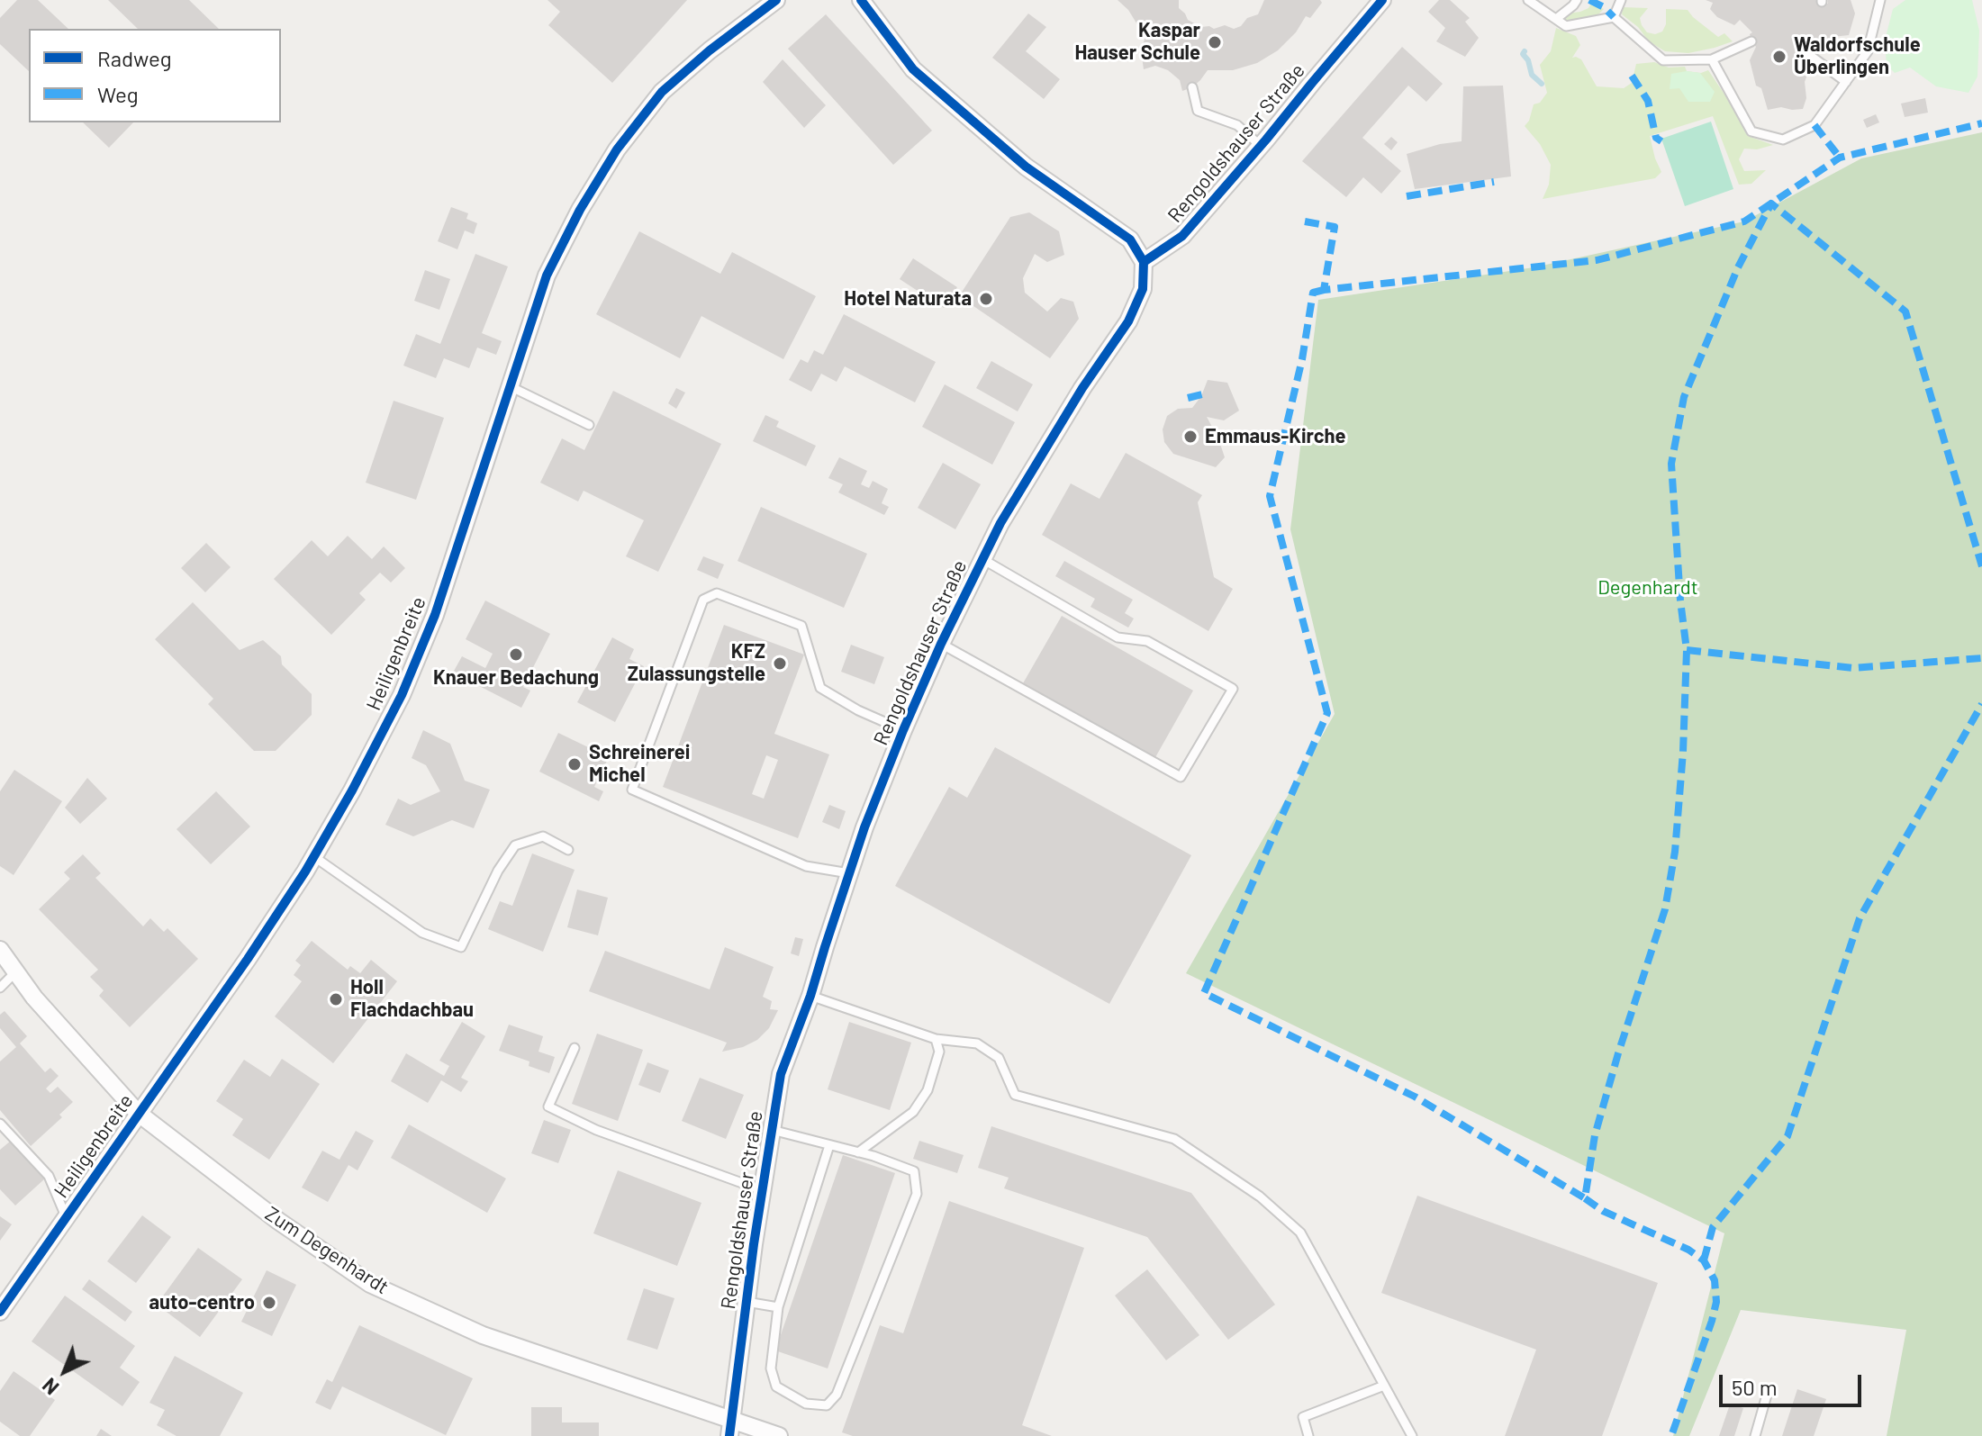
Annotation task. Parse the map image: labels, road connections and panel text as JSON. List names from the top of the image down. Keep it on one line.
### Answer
{"streets":{"street":["Rengoldshauser Straße","Heiligenbreite","Zum Degenhardt"]},"crossings":[["Rengoldshauser Straße","Zum Degenhardt"],["Heiligenbreite","Zum Degenhardt"]],"parks":["Degenhardt"],"places":["Kaspar Hauser Schule","Waldorfschule Überlingen","Hotel Naturata","Emmaus-Kirche","Knauer Bedachung","KFZ Zulassungstelle","Schreinerei Michel","Holl Flachdachbau","auto-centro"],"legend":["Radweg","Weg"],"scale_bar":"50 m","north":"bottom left"}
